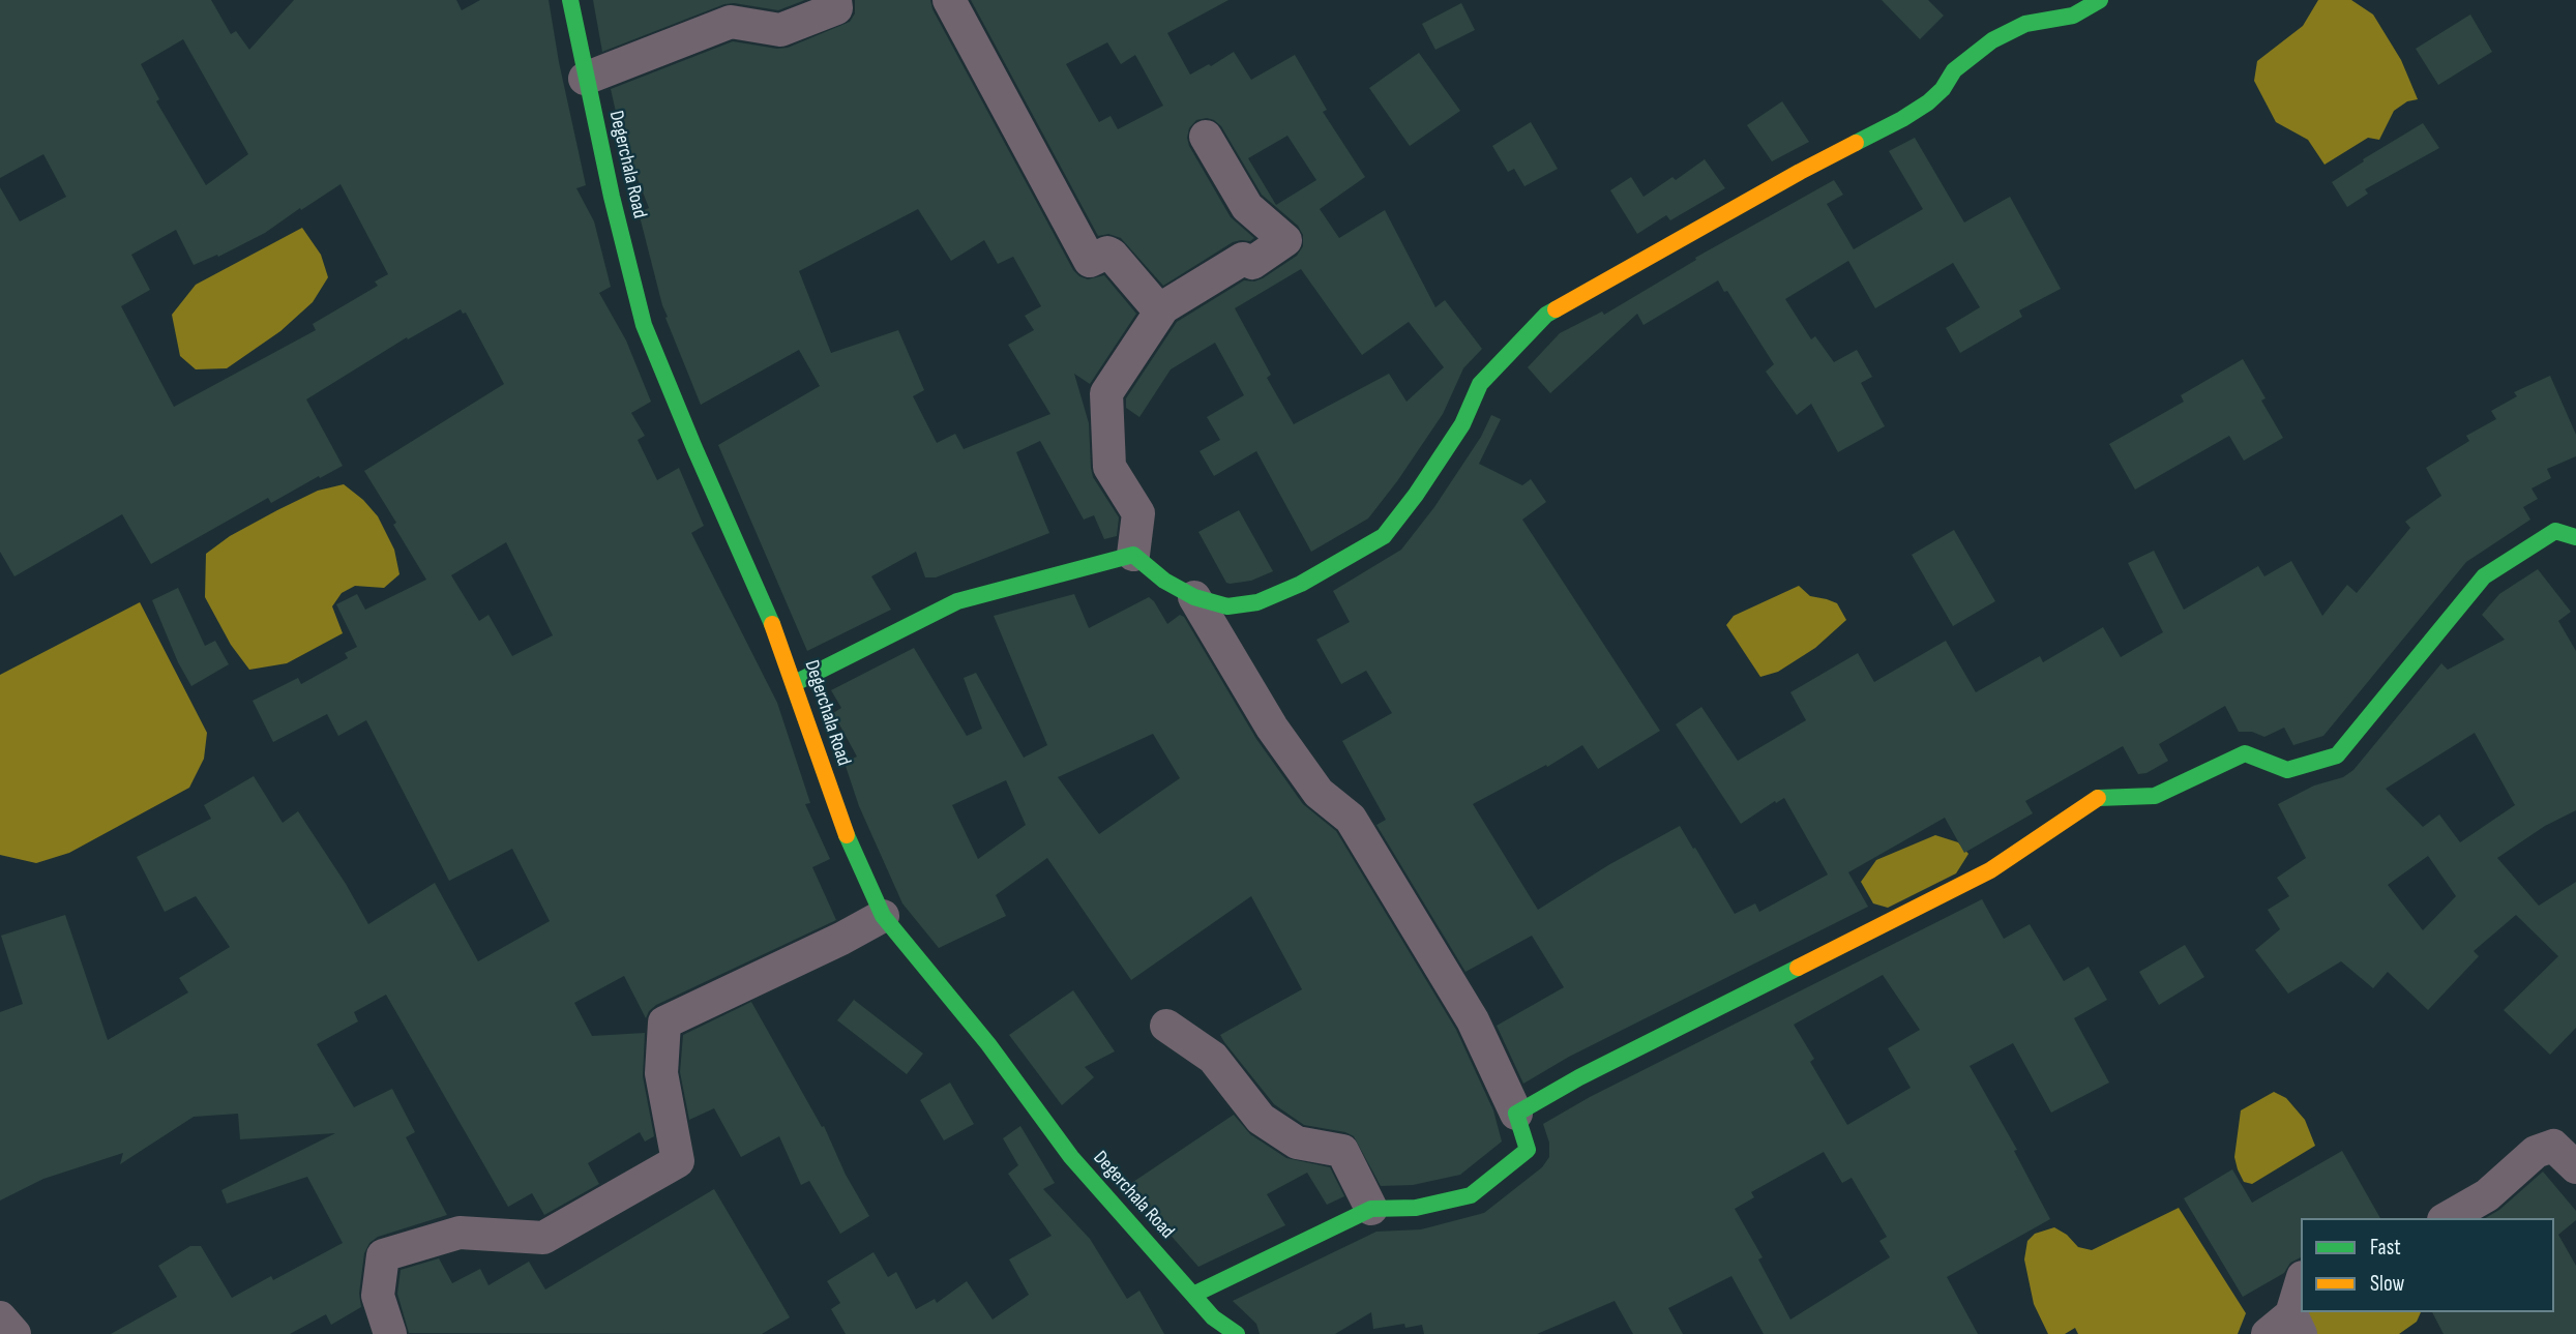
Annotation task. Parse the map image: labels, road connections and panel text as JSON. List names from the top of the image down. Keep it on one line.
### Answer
{"streets":{"street":["Degerchala Road"]},"legend":["Fast","Slow"]}
